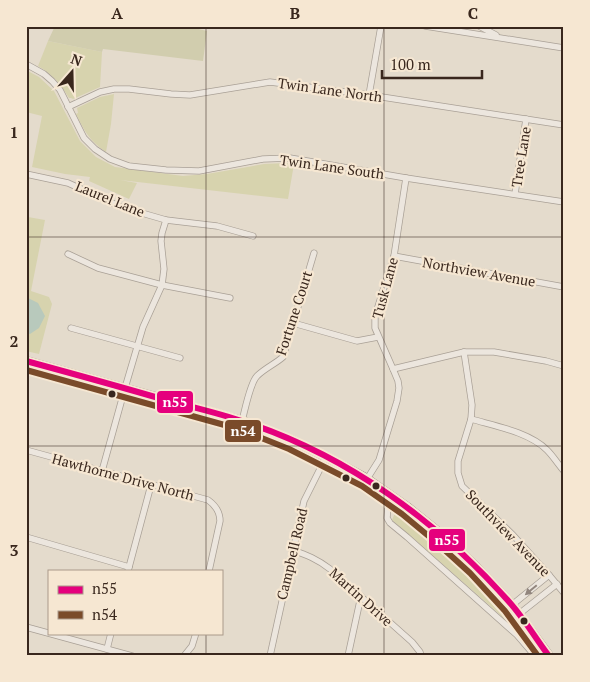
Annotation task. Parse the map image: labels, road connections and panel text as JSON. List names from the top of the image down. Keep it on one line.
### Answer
{"streets":{"street":["Twin Lane North","Tree Lane","Twin Lane South","Laurel Lane","Northview Avenue","Tusk Lane","Fortune Court","Hawthorne Drive North","Southview Avenue","Campbell Road","Martin Drive"]},"crossings":[["Twin Lane North","Tree Lane"],["Twin Lane North","Twin Lane South"],["Tree Lane","Twin Lane South"],["Twin Lane South","Tusk Lane"],["Northview Avenue","Tusk Lane"],["Campbell Road","Martin Drive"]],"lines":["transit line n55","transit line n54"],"legend":["n55","n54"],"scale_bar":"100 m","north":"top","grid":{"columns":["A","B","C"],"rows":["1","2","3"]}}
